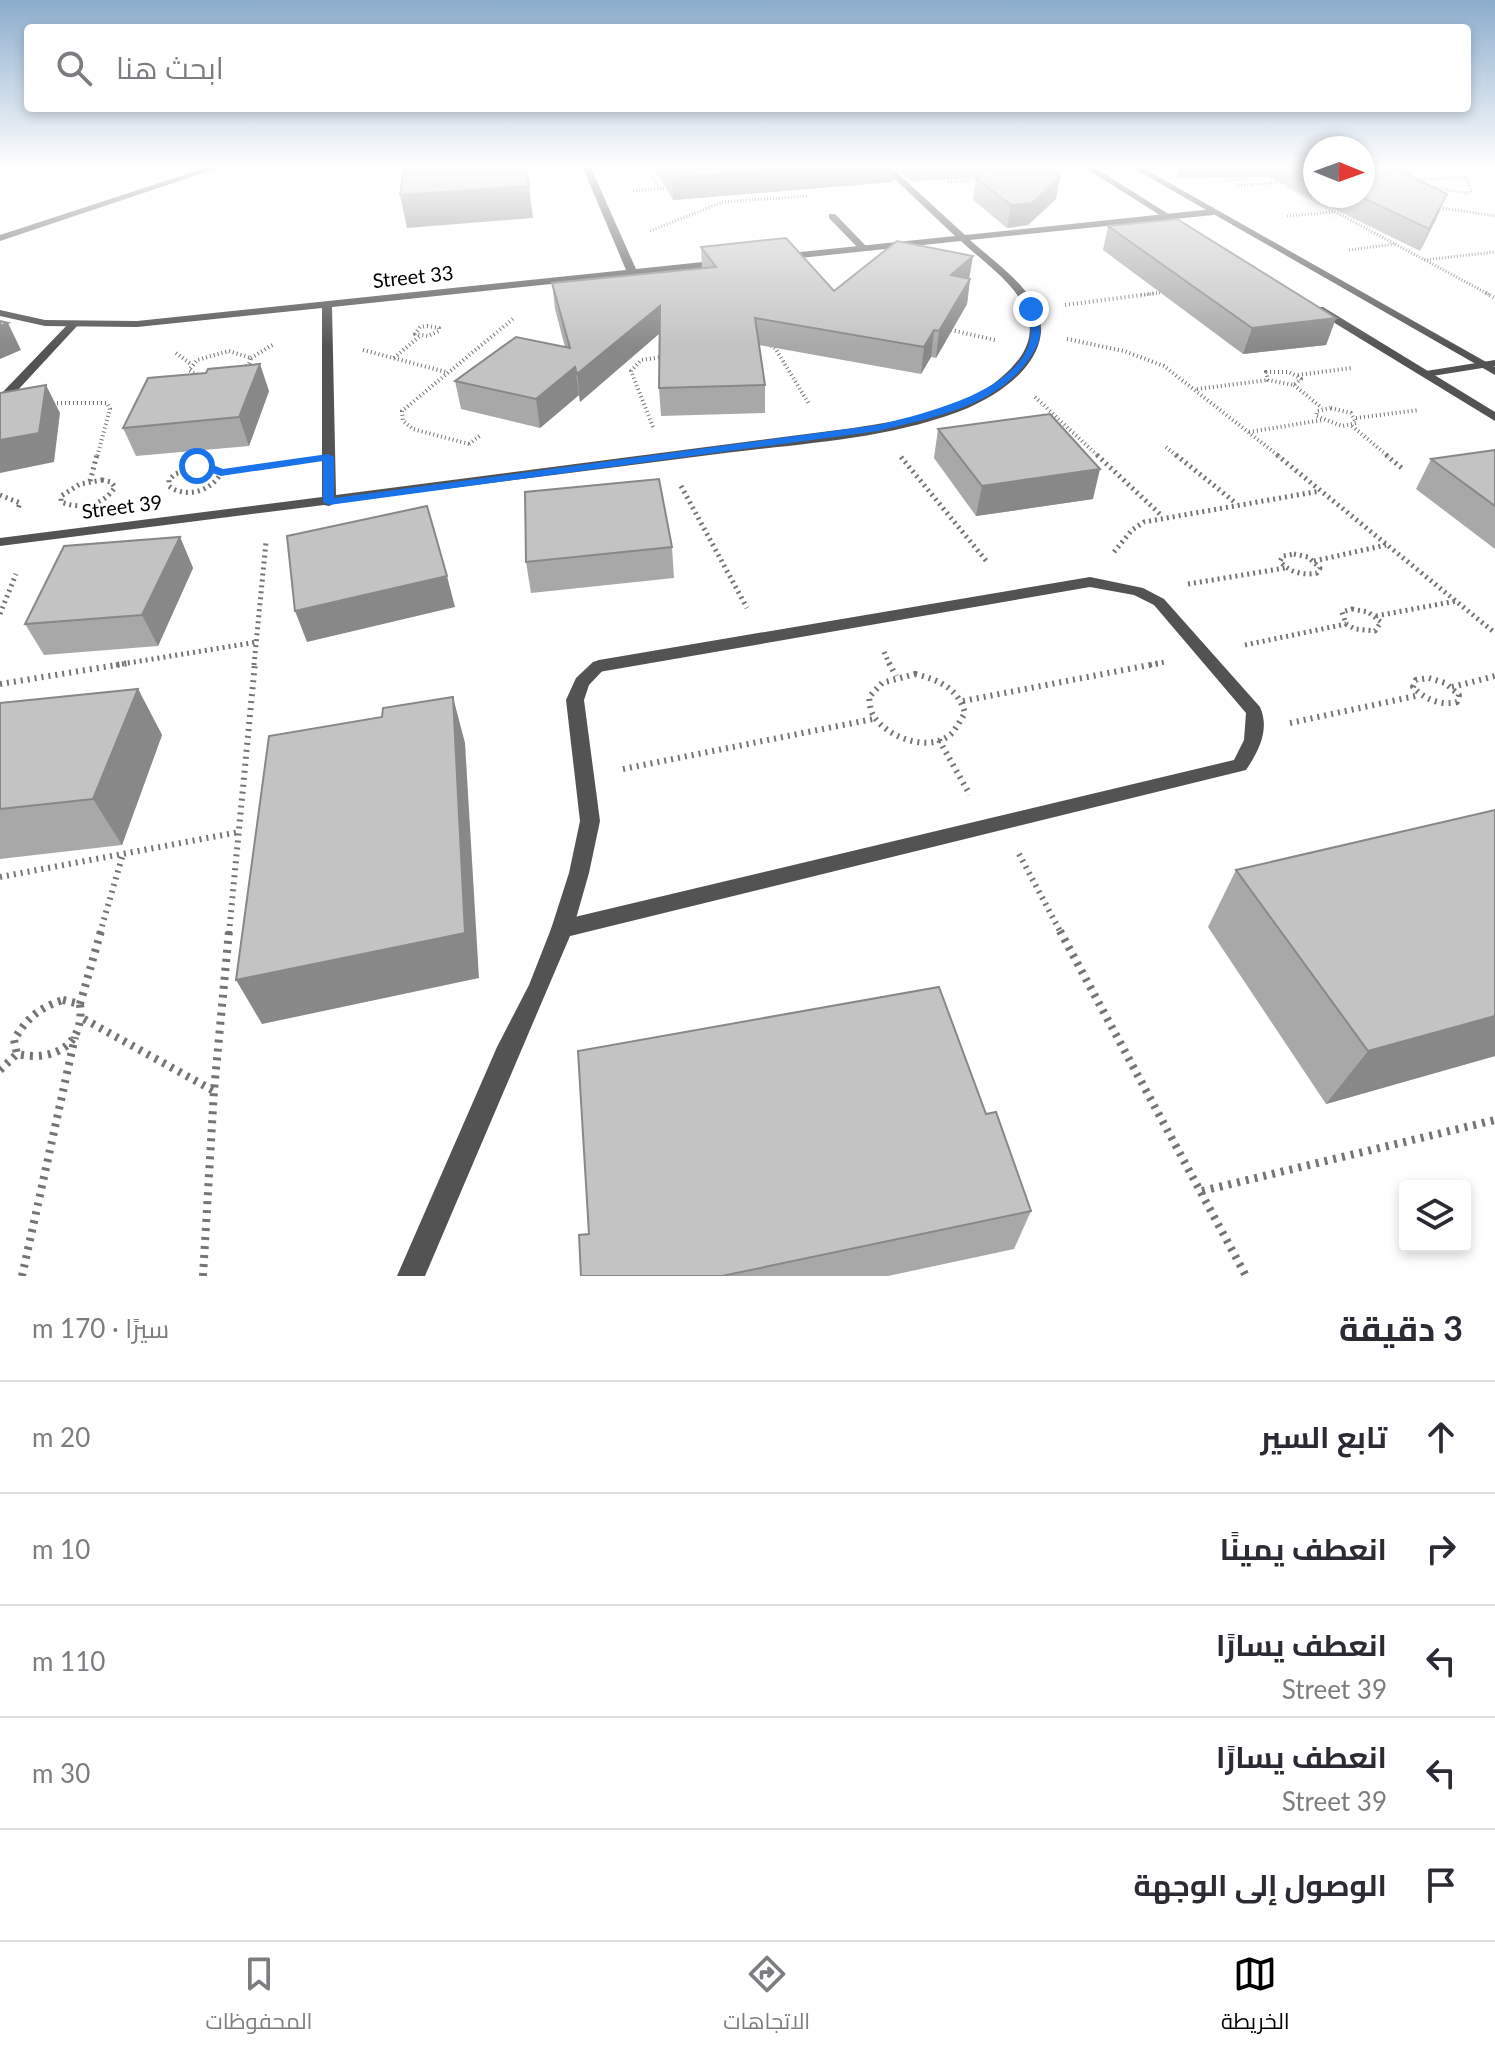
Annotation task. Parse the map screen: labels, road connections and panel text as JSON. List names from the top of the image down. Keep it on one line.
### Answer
{"streets":{"street":["Street 33","Street 39"]},"north":"right","page":{"search":"ابحث هنا","heading":["3 دقيقة","سيرًا · 170 m"],"list":[["تابع السير","20 m"],["انعطف يمينًا","10 m"],["انعطف يسارًا","Street 39","110 m"],["انعطف يسارًا","Street 39","30 m"],"الوصول إلى الوجهة"],"nav":["الخريطة","الاتجاهات","المحفوظات"]}}
